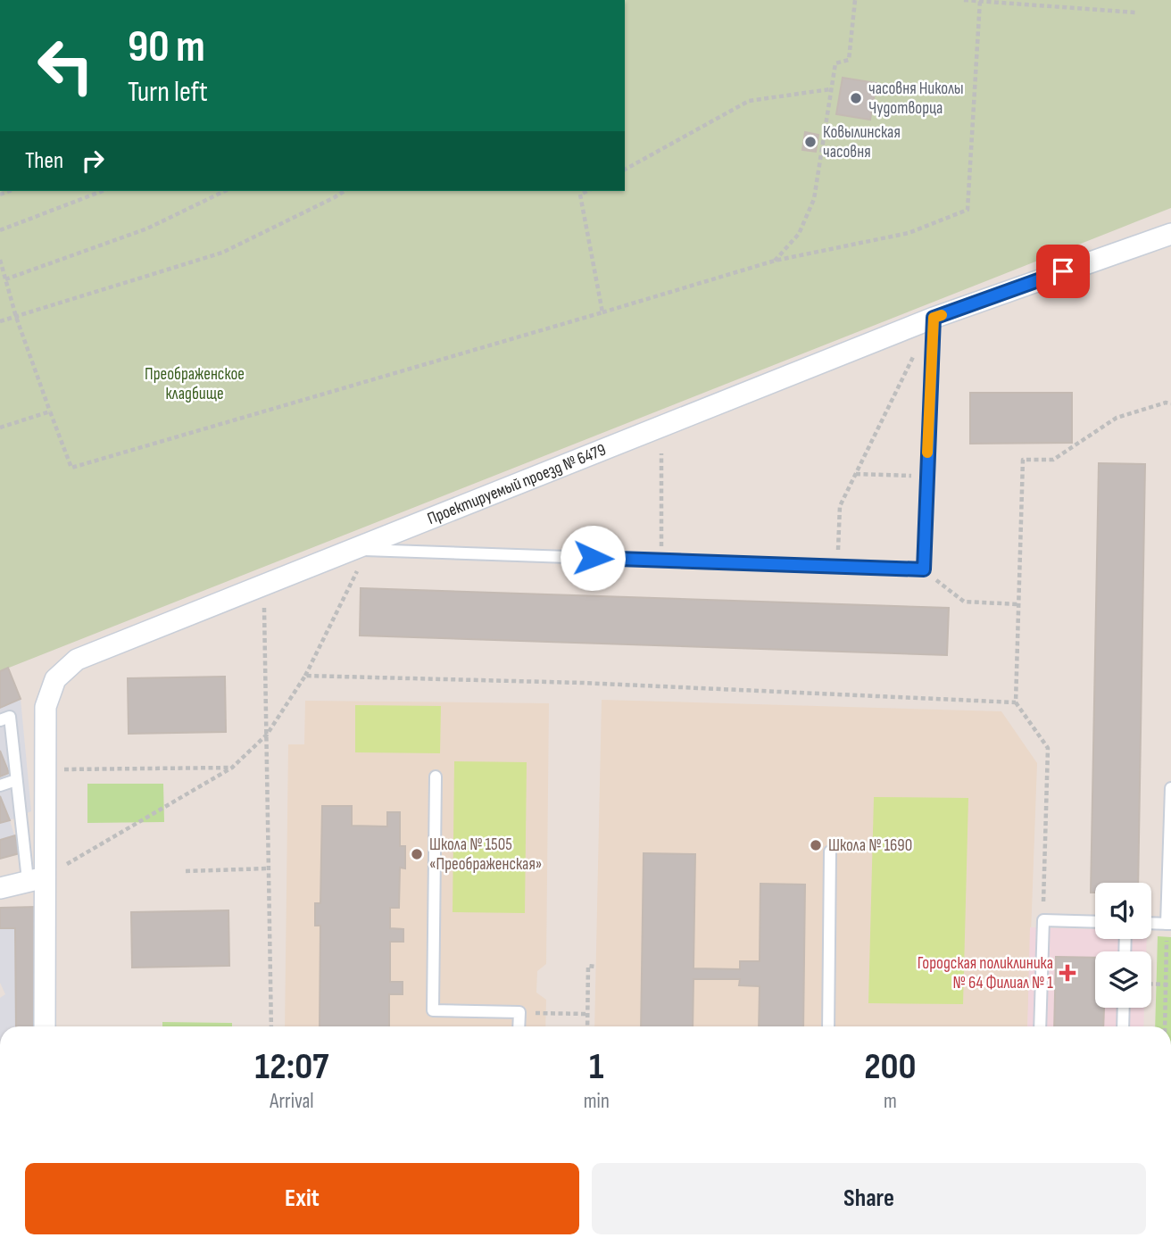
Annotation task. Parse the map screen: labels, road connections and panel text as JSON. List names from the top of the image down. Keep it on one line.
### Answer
{"streets":{"street":["Проектируемый проезд № 6479"]},"parks":["Преображенское кладбище"],"places":{"other":["часовня Николы Чудотворца","Ковылинская часовня","Школа № 1690","Школа № 1505 «Преображенская»"],"health":["Городская поликлиника № 64 Филиал № 1"]},"page":{"turn":["90 m","Turn left"],"then":"Then","eta":["12:07","Arrival","1","min","200","m"],"buttons":["Exit","Share"]}}
